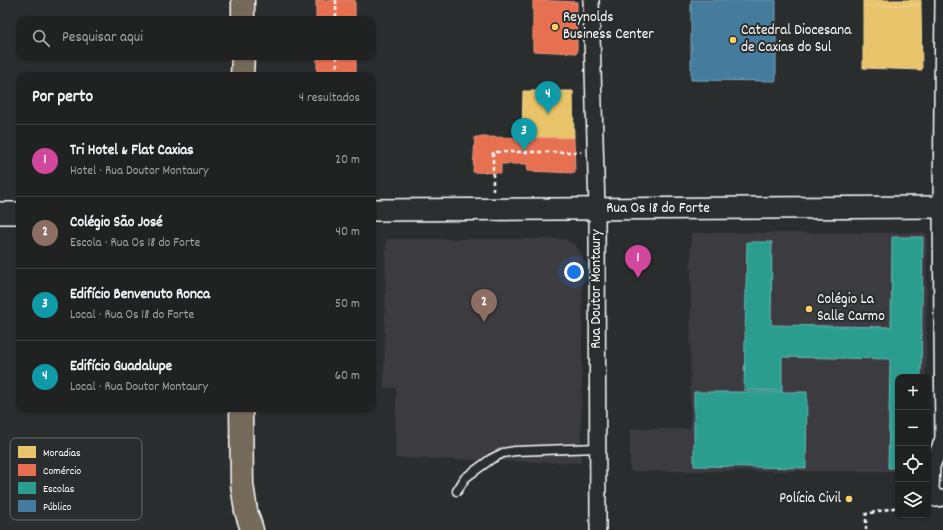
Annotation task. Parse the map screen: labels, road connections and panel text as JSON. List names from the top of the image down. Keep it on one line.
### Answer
{"streets":{"street":["Rua Os 18 do Forte","Rua Doutor Montaury"]},"crossings":[["Rua Os 18 do Forte","Rua Doutor Montaury"]],"places":["Reynolds Business Center","Catedral Diocesana de Caxias do Sul","Colégio La Salle Carmo","Polícia Civil"],"legend":["Moradias","Comércio","Escolas","Público"],"page":{"search":"Pesquisar aqui","heading":["Por perto","4 resultados"],"pins":["4","3","1","2"],"list":[{"mark":"1","name":"Tri Hotel & Flat Caxias","note":"Hotel · Rua Doutor Montaury","value":"20 m"},{"mark":"2","name":"Colégio São José","note":"Escola · Rua Os 18 do Forte","value":"40 m"},{"mark":"3","name":"Edifício Benvenuto Ronca","note":"Local · Rua Os 18 do Forte","value":"50 m"},{"mark":"4","name":"Edifício Guadalupe","note":"Local · Rua Doutor Montaury","value":"60 m"}],"map_buttons":["+","−"]}}
